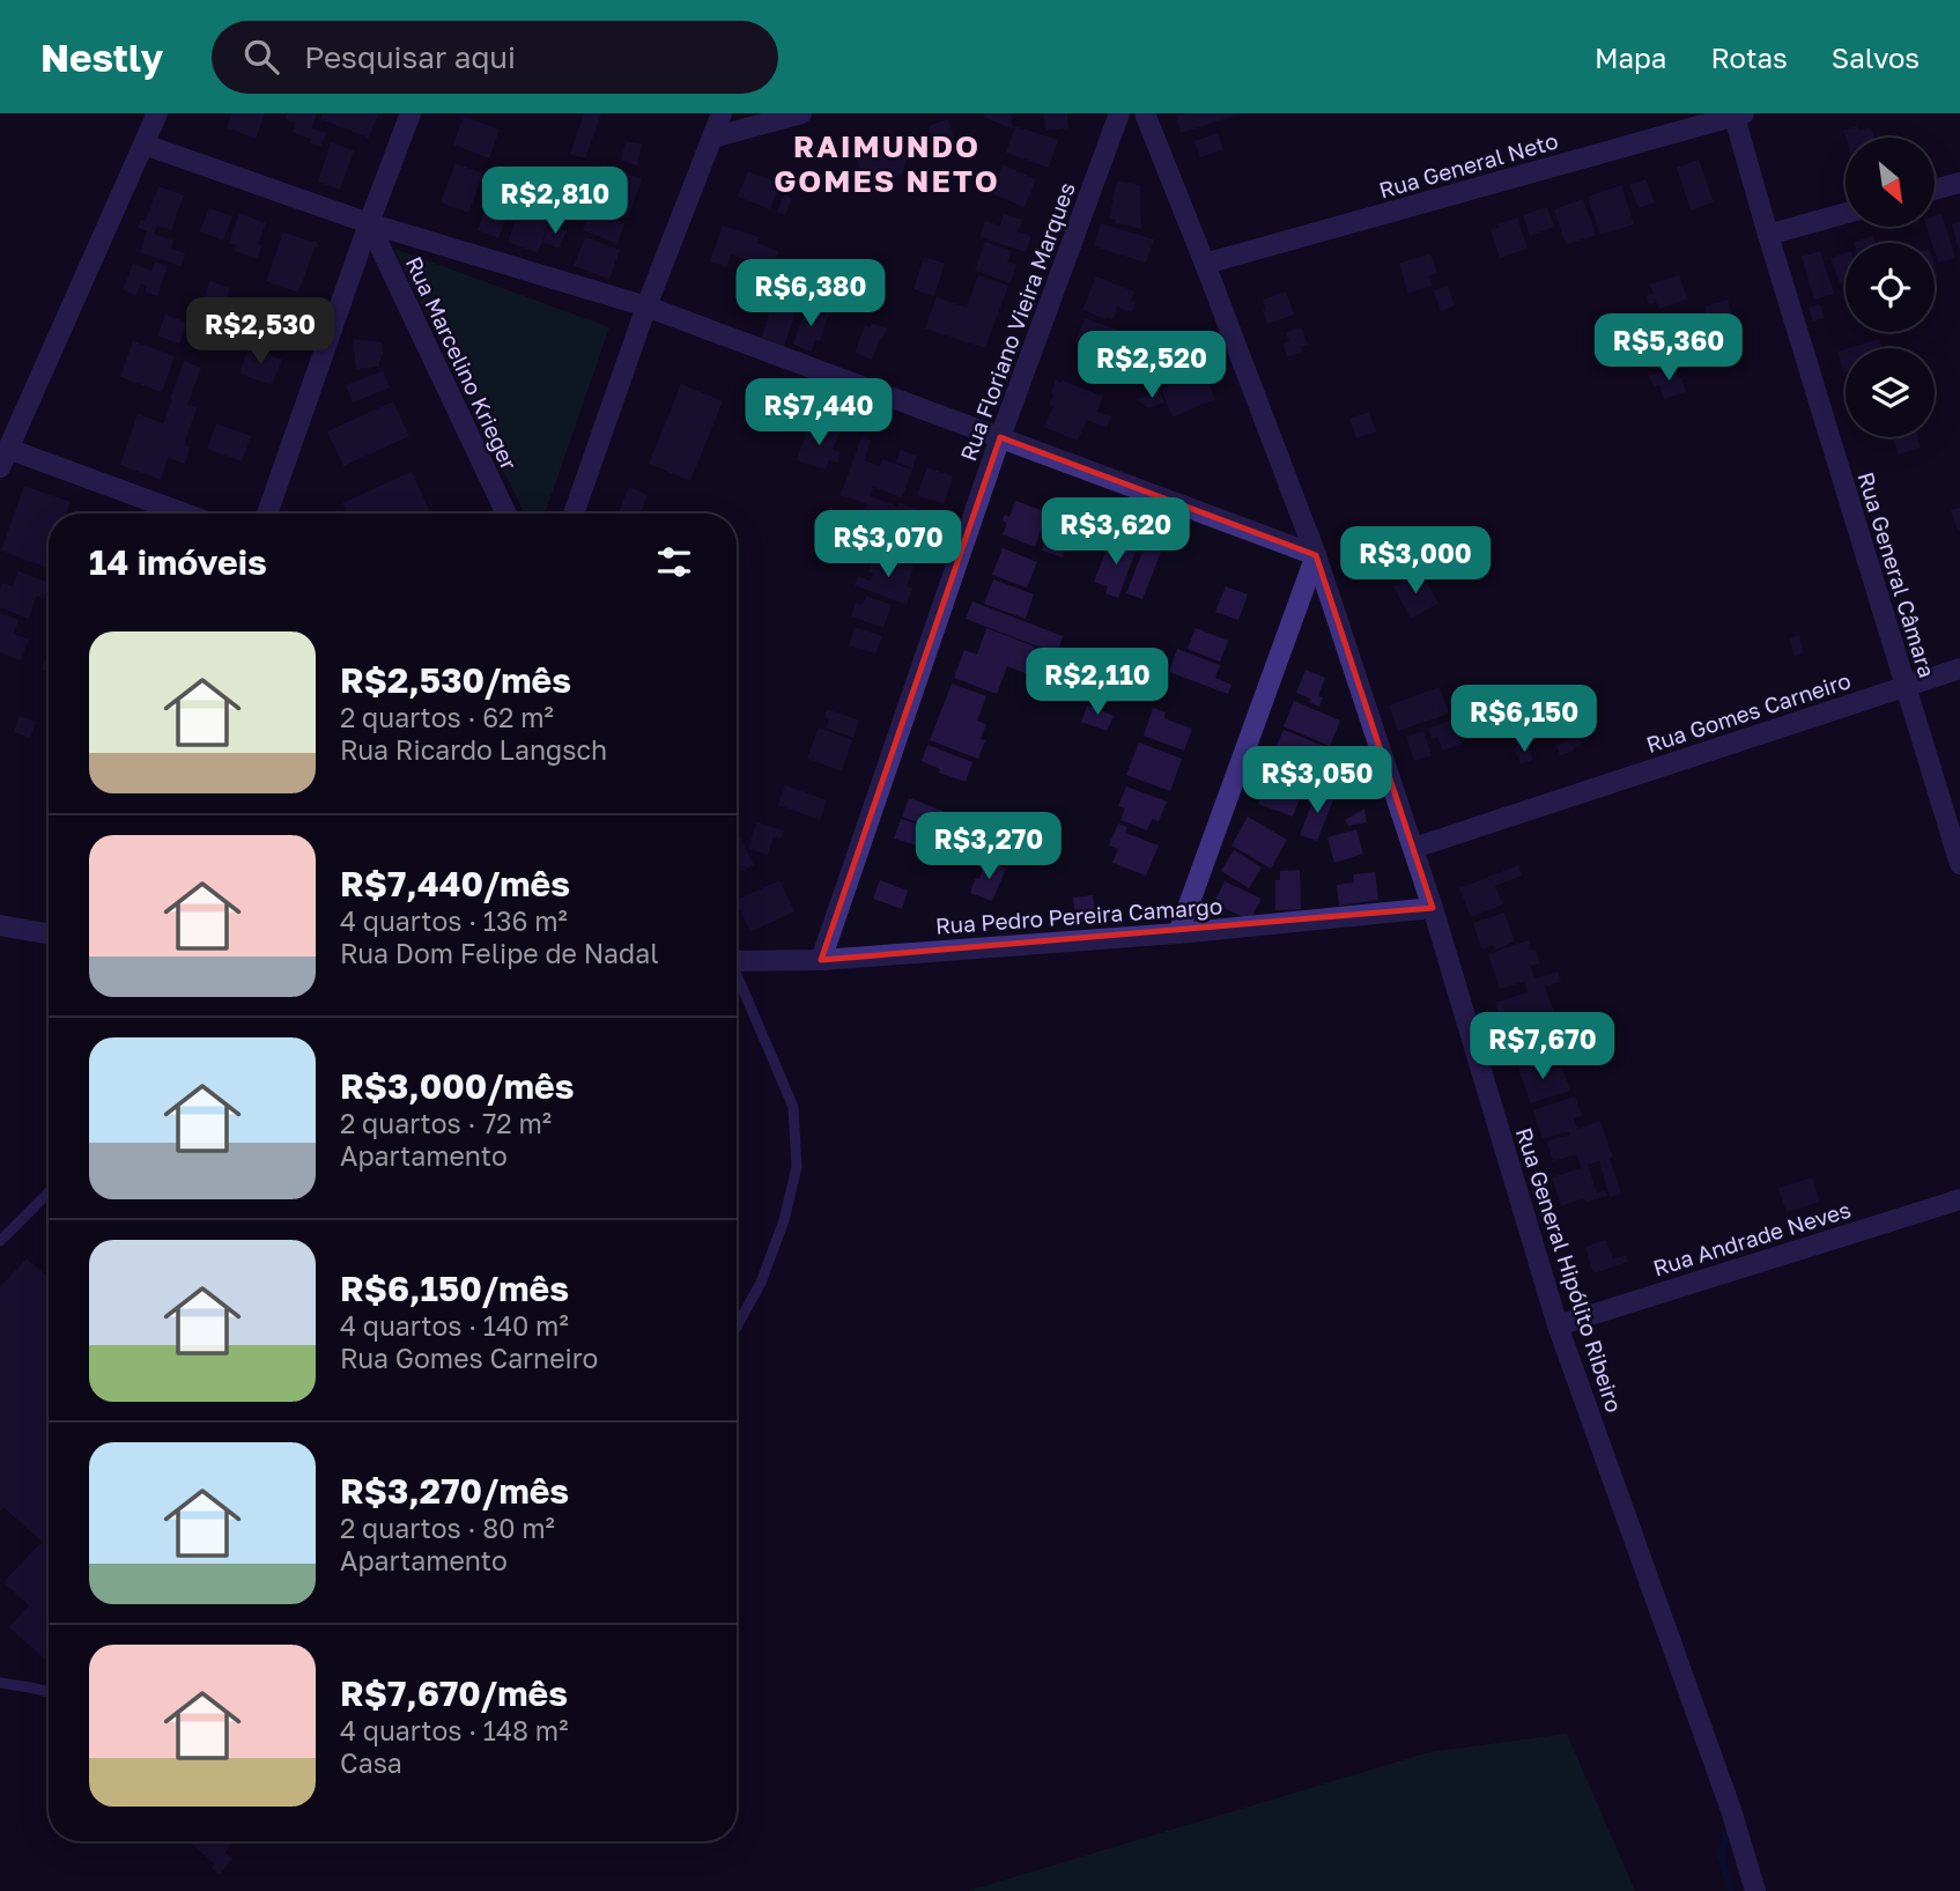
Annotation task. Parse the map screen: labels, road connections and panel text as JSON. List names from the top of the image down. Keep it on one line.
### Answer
{"streets":{"street":["Rua General Neto","Rua Floriano Vieira Marques","Rua Marcelino Krieger","Rua General Câmara","Rua Gomes Carneiro","Rua Pedro Pereira Camargo","Rua Andrade Neves","Rua General Hipólito Ribeiro"]},"crossings":[["Rua General Neto","Rua General Câmara"],["Rua General Neto","Rua General Hipólito Ribeiro"],["Rua Floriano Vieira Marques","Rua Pedro Pereira Camargo"],["Rua General Câmara","Rua Gomes Carneiro"],["Rua Gomes Carneiro","Rua General Hipólito Ribeiro"],["Rua Pedro Pereira Camargo","Rua General Hipólito Ribeiro"],["Rua Andrade Neves","Rua General Hipólito Ribeiro"]],"districts":["RAIMUNDO GOMES NETO"],"north":"bottom right","page":{"header":"Nestly","search":"Pesquisar aqui","nav":["Mapa","Rotas","Salvos"],"price":["R$2,810","R$6,380","R$2,530","R$5,360","R$2,520","R$7,440","R$3,620","R$3,070","R$3,000","R$2,110","R$6,150","R$3,050","R$3,270","R$7,670"],"heading":"14 imóveis","list":[{"name":"R$2,530/mês","note":"2 quartos · 62 m² · Rua Ricardo Langsch"},{"name":"R$7,440/mês","note":"4 quartos · 136 m² · Rua Dom Felipe de Nadal"},{"name":"R$3,000/mês","note":"2 quartos · 72 m² · Apartamento"},{"name":"R$6,150/mês","note":"4 quartos · 140 m² · Rua Gomes Carneiro"},{"name":"R$3,270/mês","note":"2 quartos · 80 m² · Apartamento"},{"name":"R$7,670/mês","note":"4 quartos · 148 m² · Casa"}]}}
